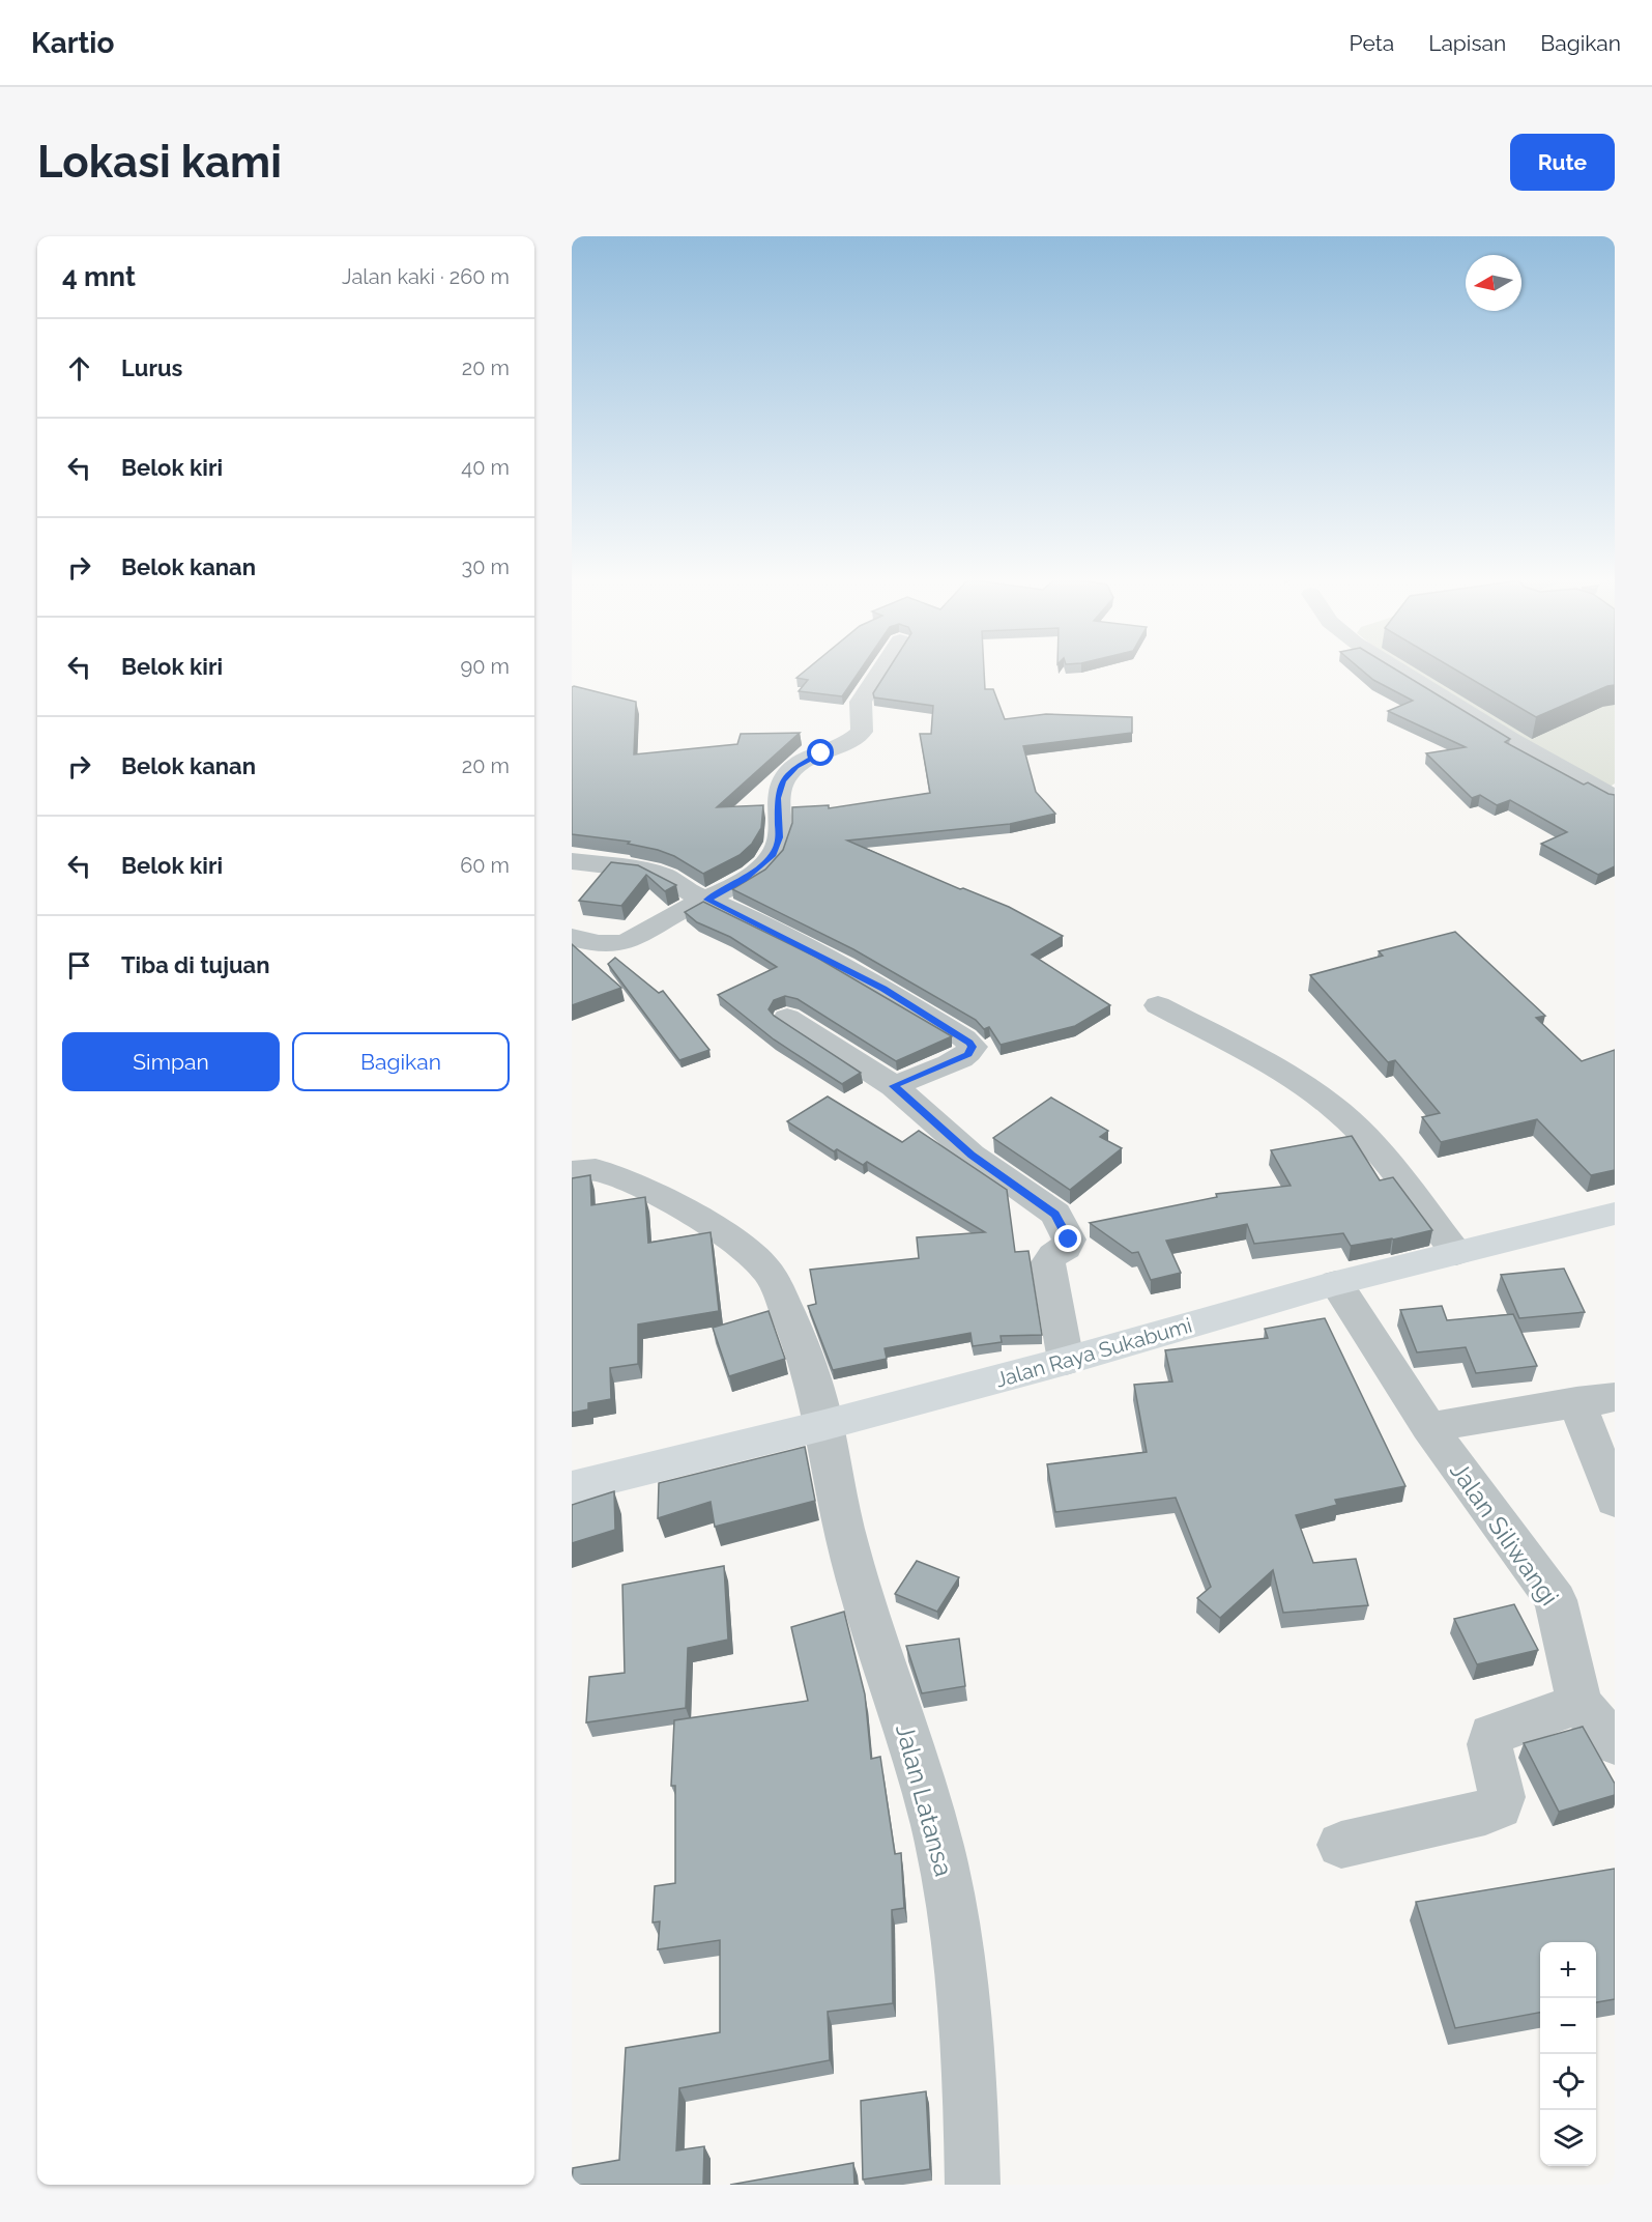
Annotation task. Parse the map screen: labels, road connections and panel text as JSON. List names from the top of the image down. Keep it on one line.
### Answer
{"streets":{"highway":["Jalan Raya Sukabumi"],"street":["Jalan Siliwangi","Jalan Latansa"]},"crossings":[["Jalan Raya Sukabumi","Jalan Siliwangi"],["Jalan Raya Sukabumi","Jalan Latansa"]],"north":"left","page":{"header":"Kartio","nav":["Peta","Lapisan","Bagikan"],"buttons":["Rute",["Simpan","Bagikan"]],"title":"Lokasi kami","heading":["4 mnt","Jalan kaki · 260 m"],"list":[["Lurus","20 m"],["Belok kiri","40 m"],["Belok kanan","30 m"],["Belok kiri","90 m"],["Belok kanan","20 m"],["Belok kiri","60 m"],"Tiba di tujuan"],"map_buttons":["+","−"]}}
